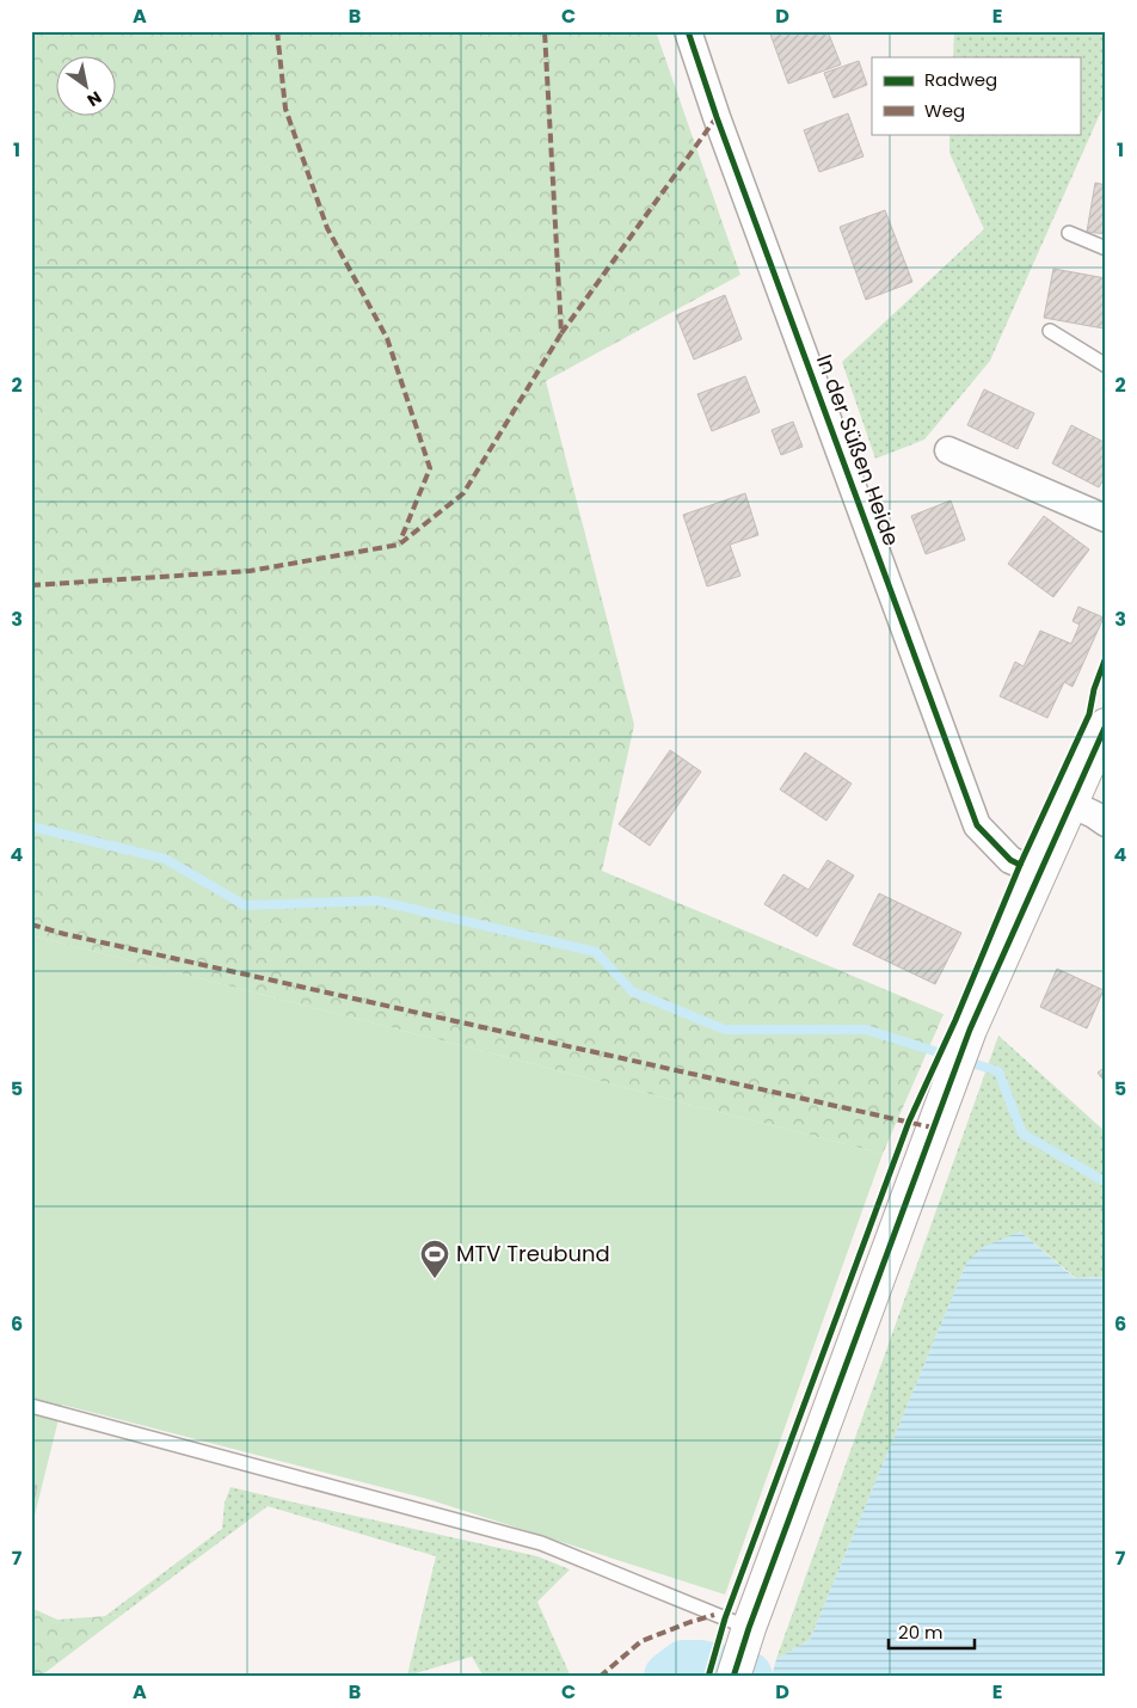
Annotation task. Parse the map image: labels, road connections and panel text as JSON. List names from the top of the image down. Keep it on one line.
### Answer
{"streets":{"street":["In der Süßen Heide"]},"places":{"sports":["MTV Treubund"]},"legend":["Radweg","Weg"],"scale_bar":"20 m","north":"bottom right","grid":{"columns":["A","B","C","D","E"],"rows":["1","2","3","4","5","6","7"]}}
